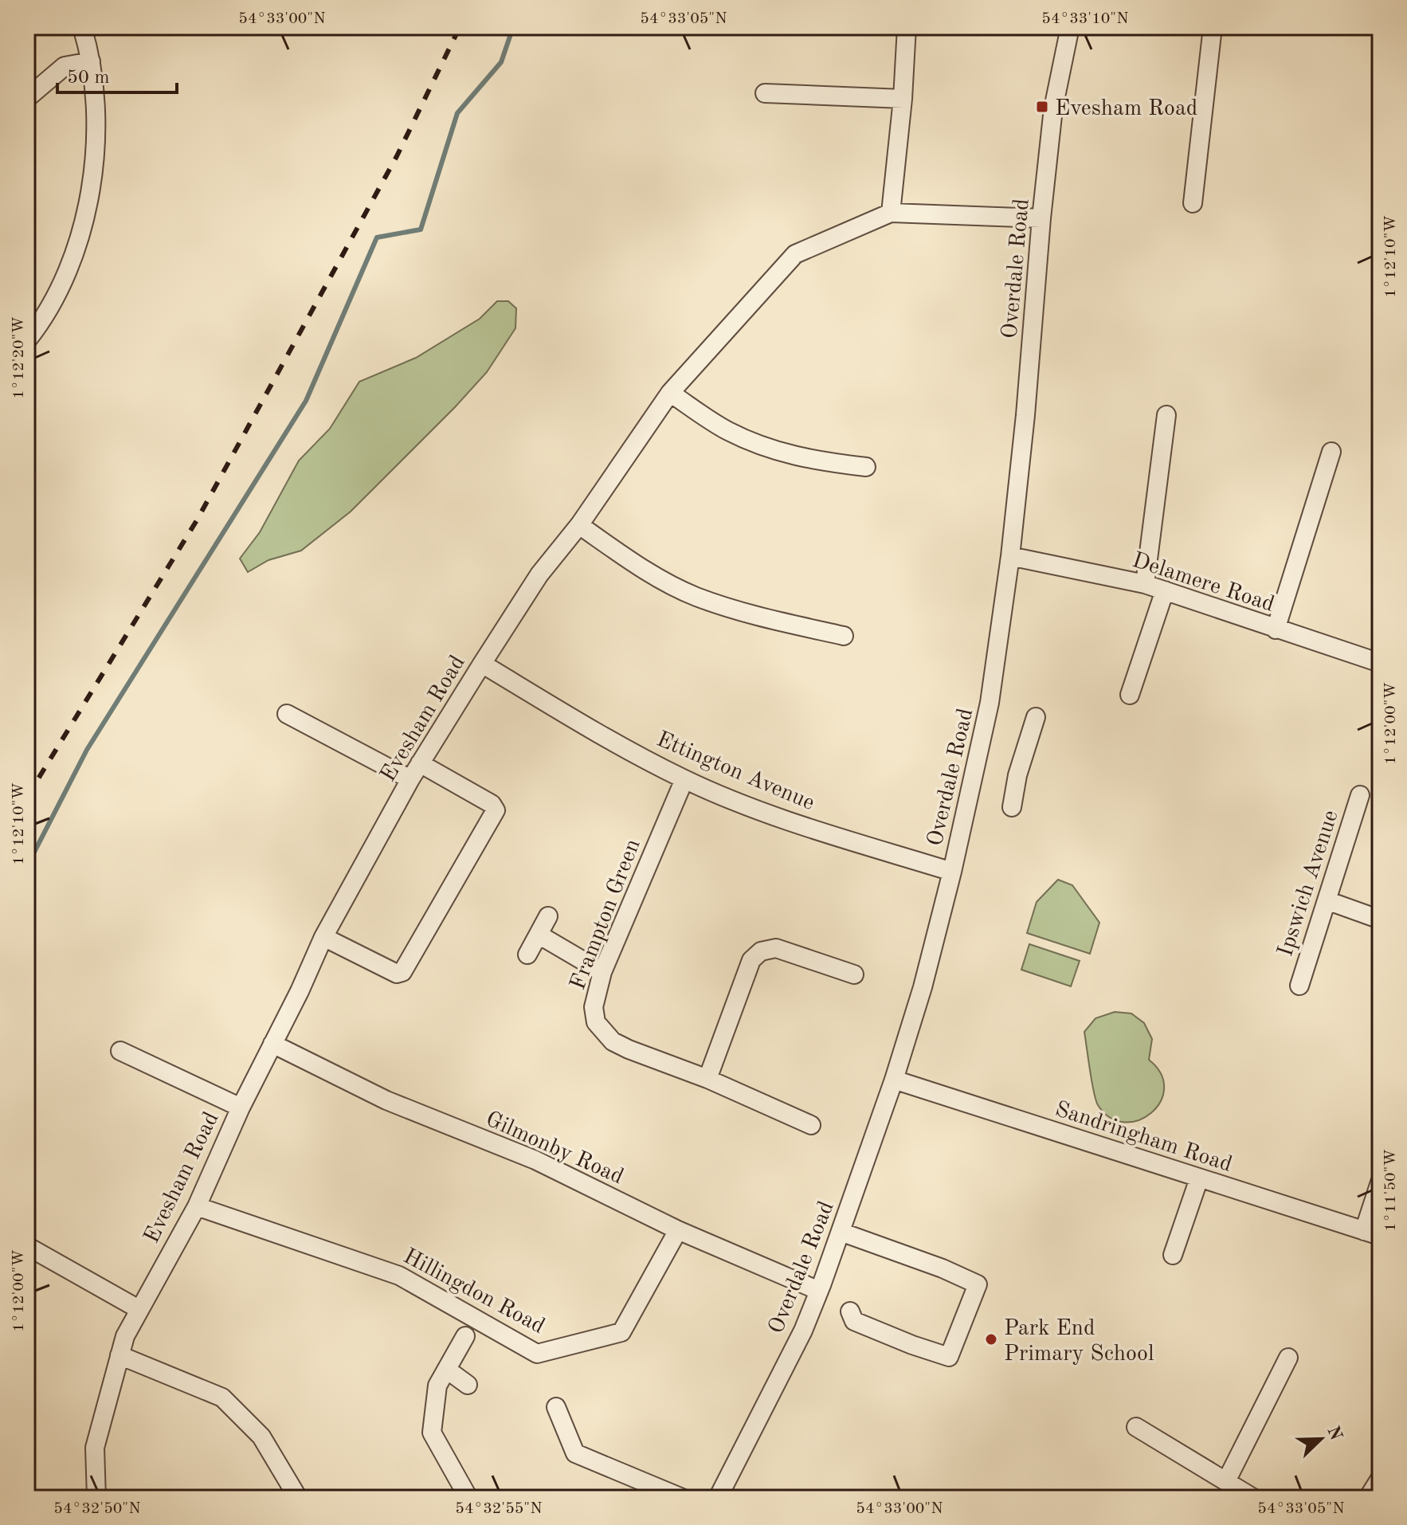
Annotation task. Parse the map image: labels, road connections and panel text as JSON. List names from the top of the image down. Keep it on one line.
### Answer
{"streets":{"street":["Overdale Road","Delamere Road","Evesham Road","Ettington Avenue","Ipswich Avenue","Frampton Green","Sandringham Road","Gilmonby Road","Hillingdon Road"]},"crossings":[["Overdale Road","Delamere Road"],["Overdale Road","Evesham Road"],["Overdale Road","Ettington Avenue"],["Overdale Road","Sandringham Road"],["Overdale Road","Gilmonby Road"],["Evesham Road","Ettington Avenue"],["Evesham Road","Gilmonby Road"],["Evesham Road","Hillingdon Road"],["Ettington Avenue","Frampton Green"],["Gilmonby Road","Hillingdon Road"]],"places":{"transit":["Evesham Road"],"other":["Park End Primary School"]},"scale_bar":"50 m","north":"top right","coordinates":["54°33'00\"N","54°33'05\"N","54°33'10\"N","1°12'10\"W","1°12'20\"W","1°12'00\"W","1°11'50\"W","54°32'50\"N","54°32'55\"N"]}
